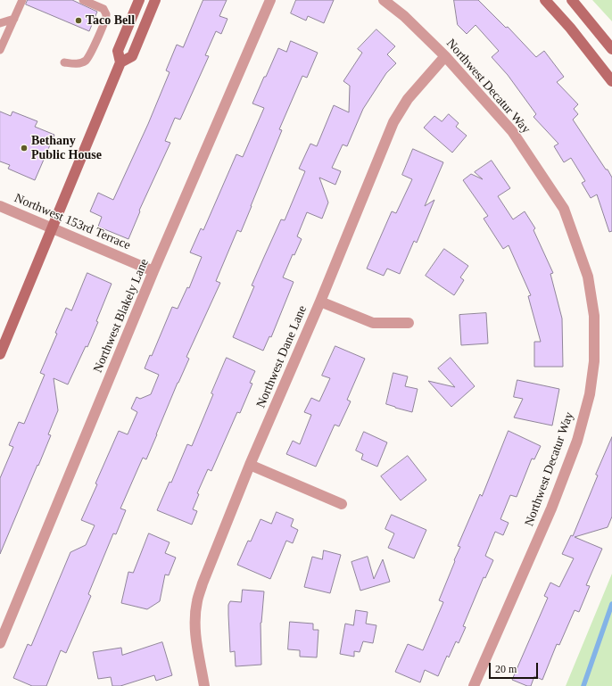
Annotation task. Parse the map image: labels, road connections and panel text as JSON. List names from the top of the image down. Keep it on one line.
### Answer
{"streets":{"street":["Northwest Decatur Way","Northwest 153rd Terrace","Northwest Blakely Lane","Northwest Dane Lane"]},"crossings":[["Northwest Decatur Way","Northwest Dane Lane"],["Northwest 153rd Terrace","Northwest Blakely Lane"]],"places":["Taco Bell","Bethany Public House"],"scale_bar":"20 m"}
